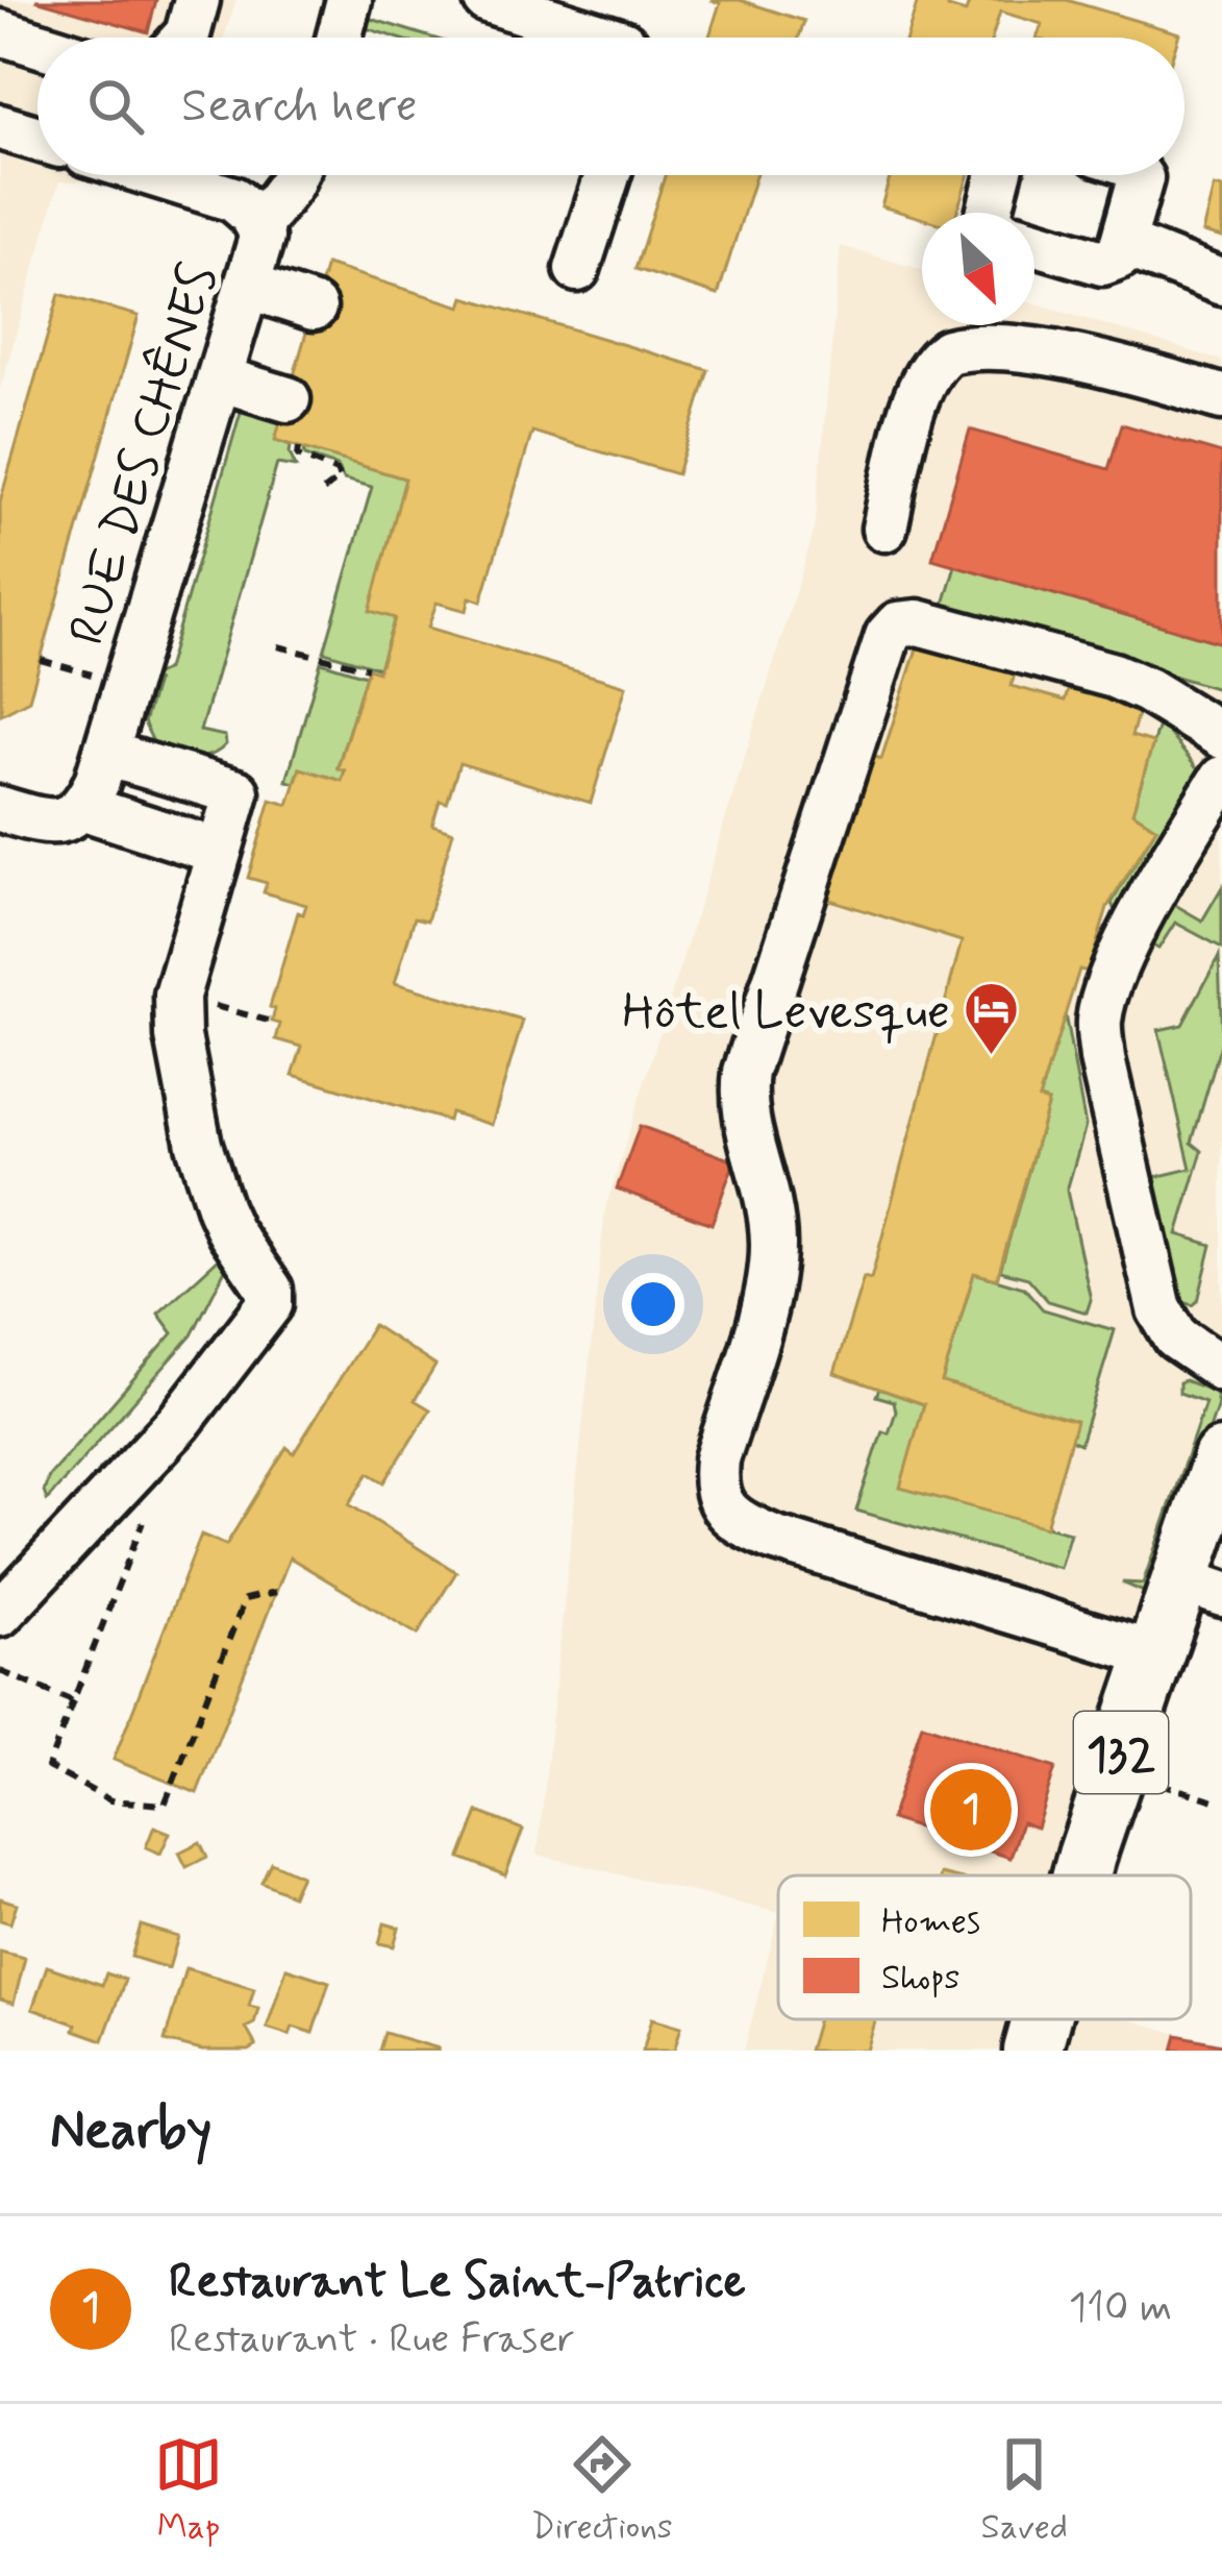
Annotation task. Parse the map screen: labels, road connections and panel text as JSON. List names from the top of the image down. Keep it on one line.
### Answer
{"streets":{"main road":["132"],"street":["RUE DES CHÊNES"]},"places":{"hotel":["Hôtel Levesque"]},"legend":["Homes","Shops"],"north":"bottom right","page":{"search":"Search here","pins":"1","heading":"Nearby","list":[{"mark":"1","name":"Restaurant Le Saint-Patrice","note":"Restaurant · Rue Fraser","value":"110 m"}],"nav":["Map","Directions","Saved"]}}
